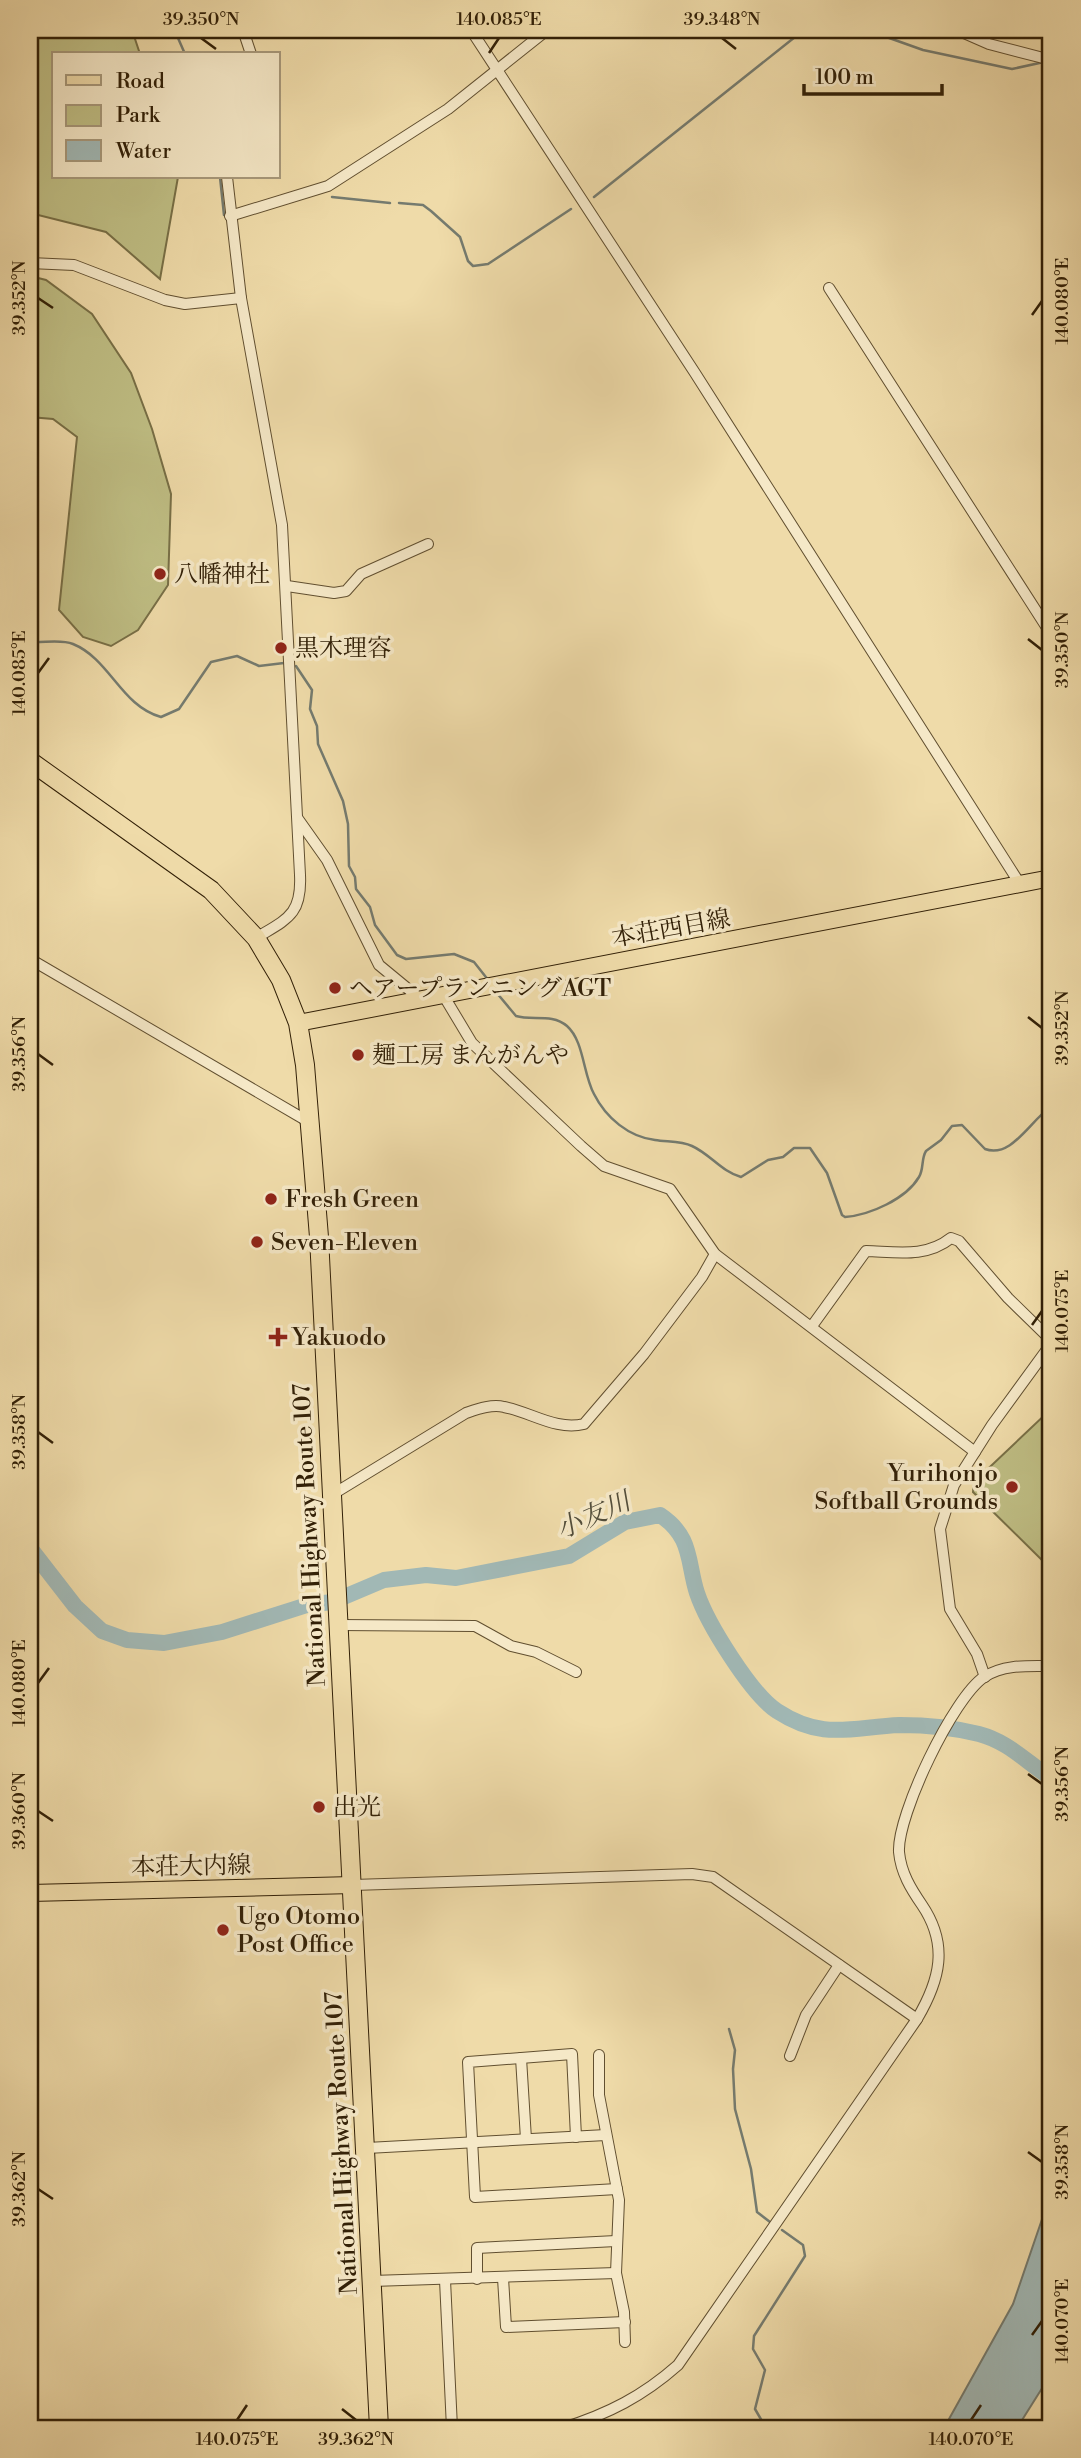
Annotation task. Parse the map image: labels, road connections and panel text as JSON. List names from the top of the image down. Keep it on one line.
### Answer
{"streets":{"highway":["National Highway Route 107"],"main road":["本荘西目線","本荘大内線"]},"crossings":[["本荘西目線","National Highway Route 107"],["National Highway Route 107","本荘大内線"]],"water":["小友川"],"places":{"other":["八幡神社","黒木理容","ヘアープランニングAGT","麺工房 まんがんや","Fresh Green","Seven-Eleven","Yurihonjo Softball Grounds","出光","Ugo Otomo Post Office"],"health":["Yakuodo"]},"legend":["Road","Park","Water"],"scale_bar":"100 m","coordinates":["39.350°N","140.085°E","39.348°N","39.352°N","140.080°E","39.356°N","140.075°E","39.358°N","39.360°N","39.362°N","140.070°E"]}
